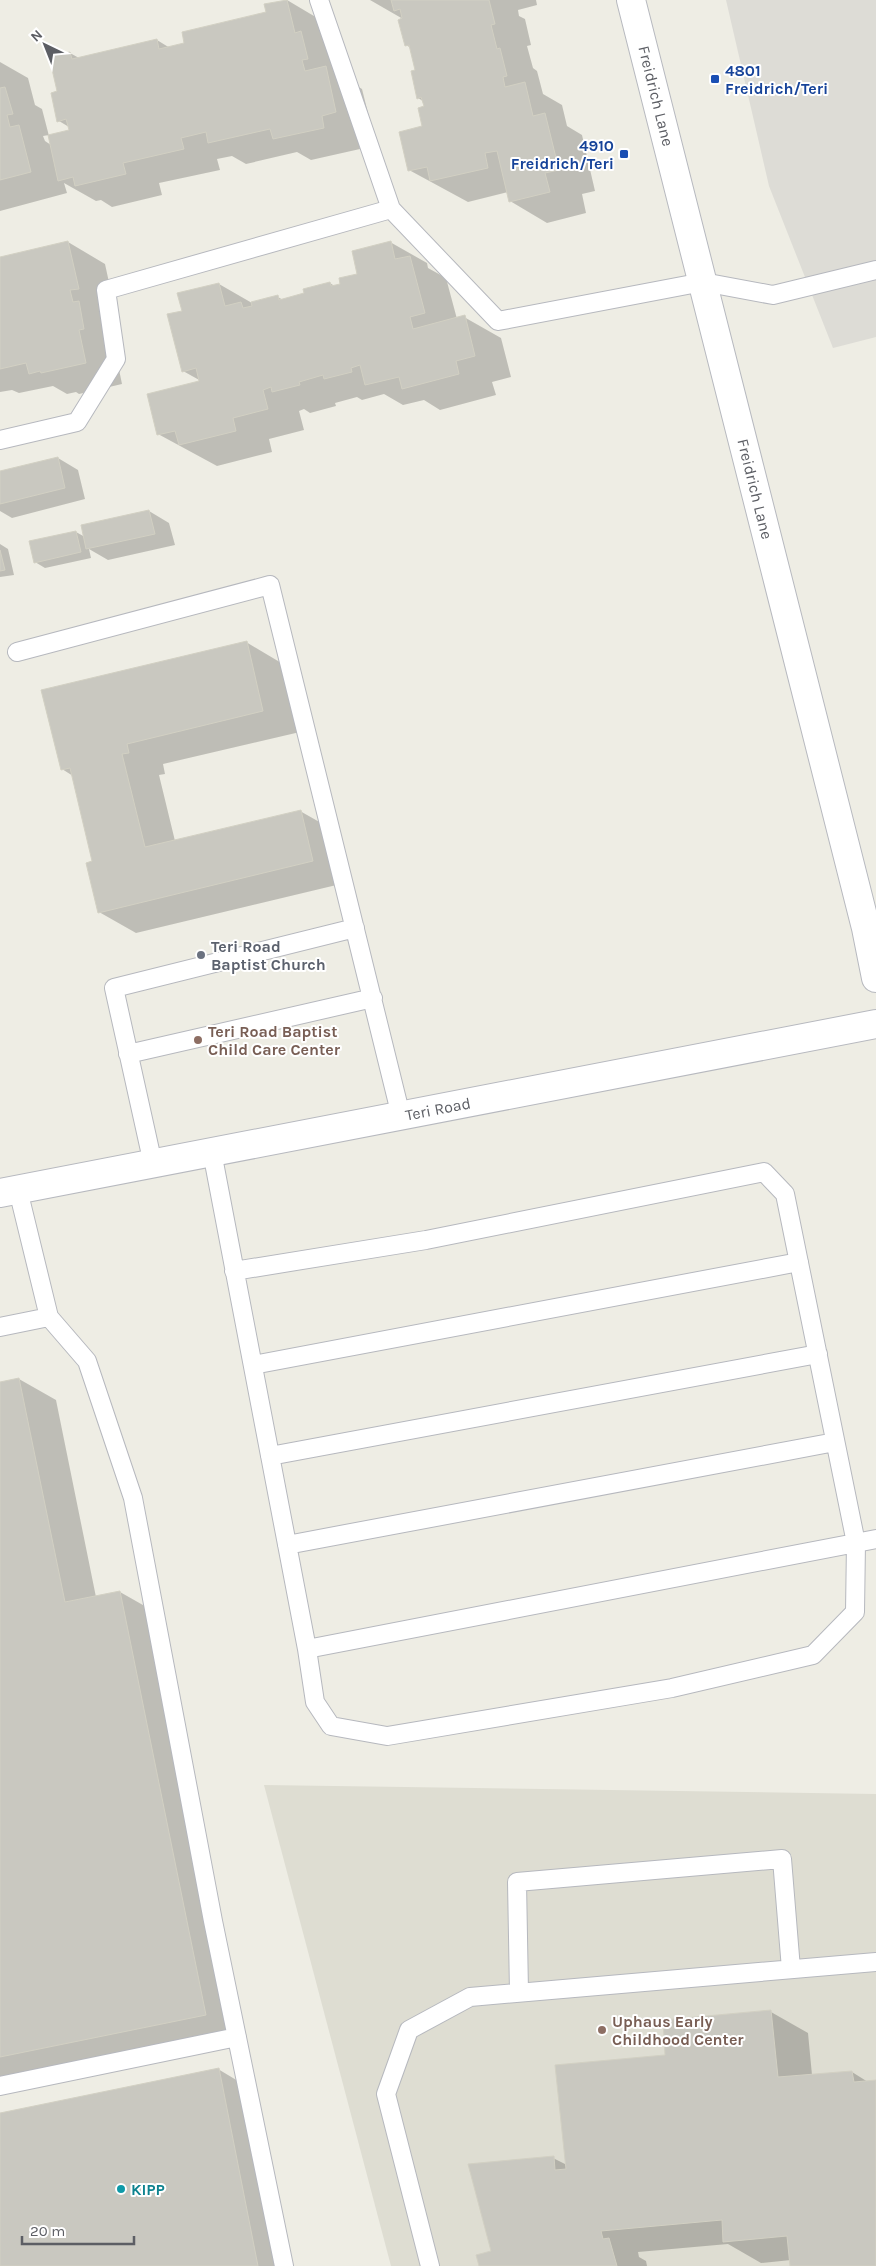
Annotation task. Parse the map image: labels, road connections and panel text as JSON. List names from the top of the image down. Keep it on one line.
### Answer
{"streets":{"street":["Freidrich Lane","Teri Road"]},"places":{"transit":["4801 Freidrich/Teri","4910 Freidrich/Teri"],"other":["Teri Road Baptist Church","Teri Road Baptist Child Care Center","Uphaus Early Childhood Center","KIPP"]},"scale_bar":"20 m","north":"top left"}
